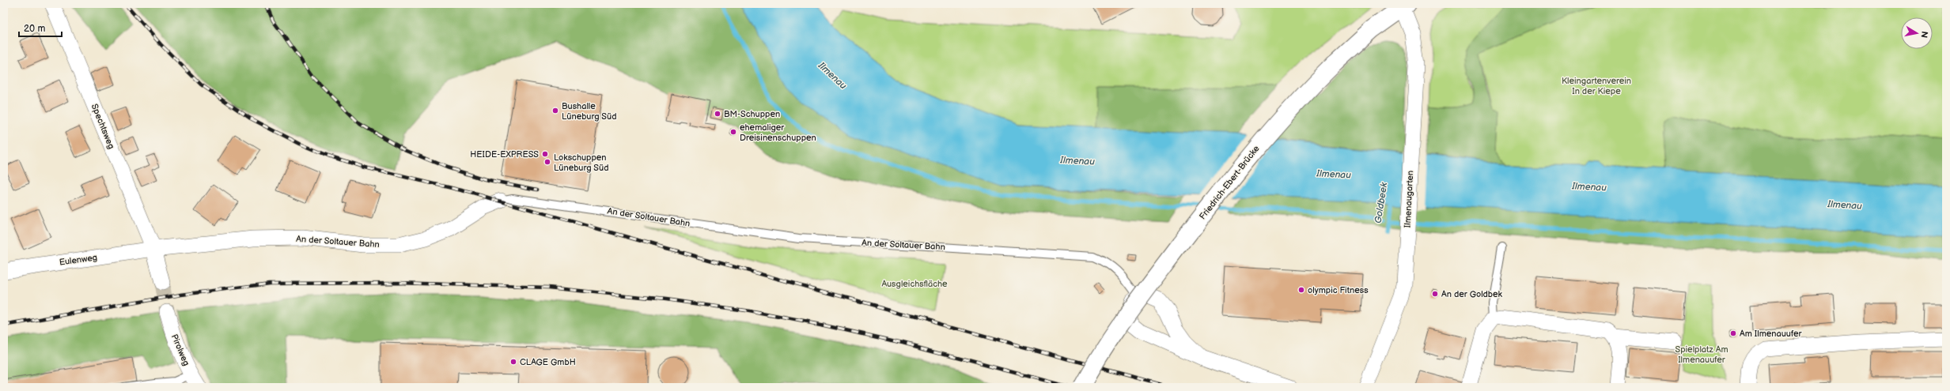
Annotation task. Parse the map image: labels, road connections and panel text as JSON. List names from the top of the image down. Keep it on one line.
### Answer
{"streets":{"main road":["Friedrich-Ebert-Brücke"],"street":["Spechtsweg","Ilmenaugarten","An der Soltauer Bahn","Eulenweg","Pirolweg"]},"crossings":[["Spechtsweg","An der Soltauer Bahn"],["Spechtsweg","Eulenweg"],["Friedrich-Ebert-Brücke","Ilmenaugarten"],["An der Soltauer Bahn","Eulenweg"]],"water":["Ilmenau","Goldbeek"],"parks":["Kleingartenverein In der Kiepe","Ausgleichsfläche","Spielplatz Am Ilmenauufer"],"places":["Bushalle Lüneburg Süd","BM-Schuppen","ehemaliger Dreisinenschuppen","HEIDE-EXPRESS","Lokschuppen Lüneburg Süd","olympic Fitness","An der Goldbek","Am Ilmenauufer","CLAGE GmbH"],"scale_bar":"20 m","north":"right"}
